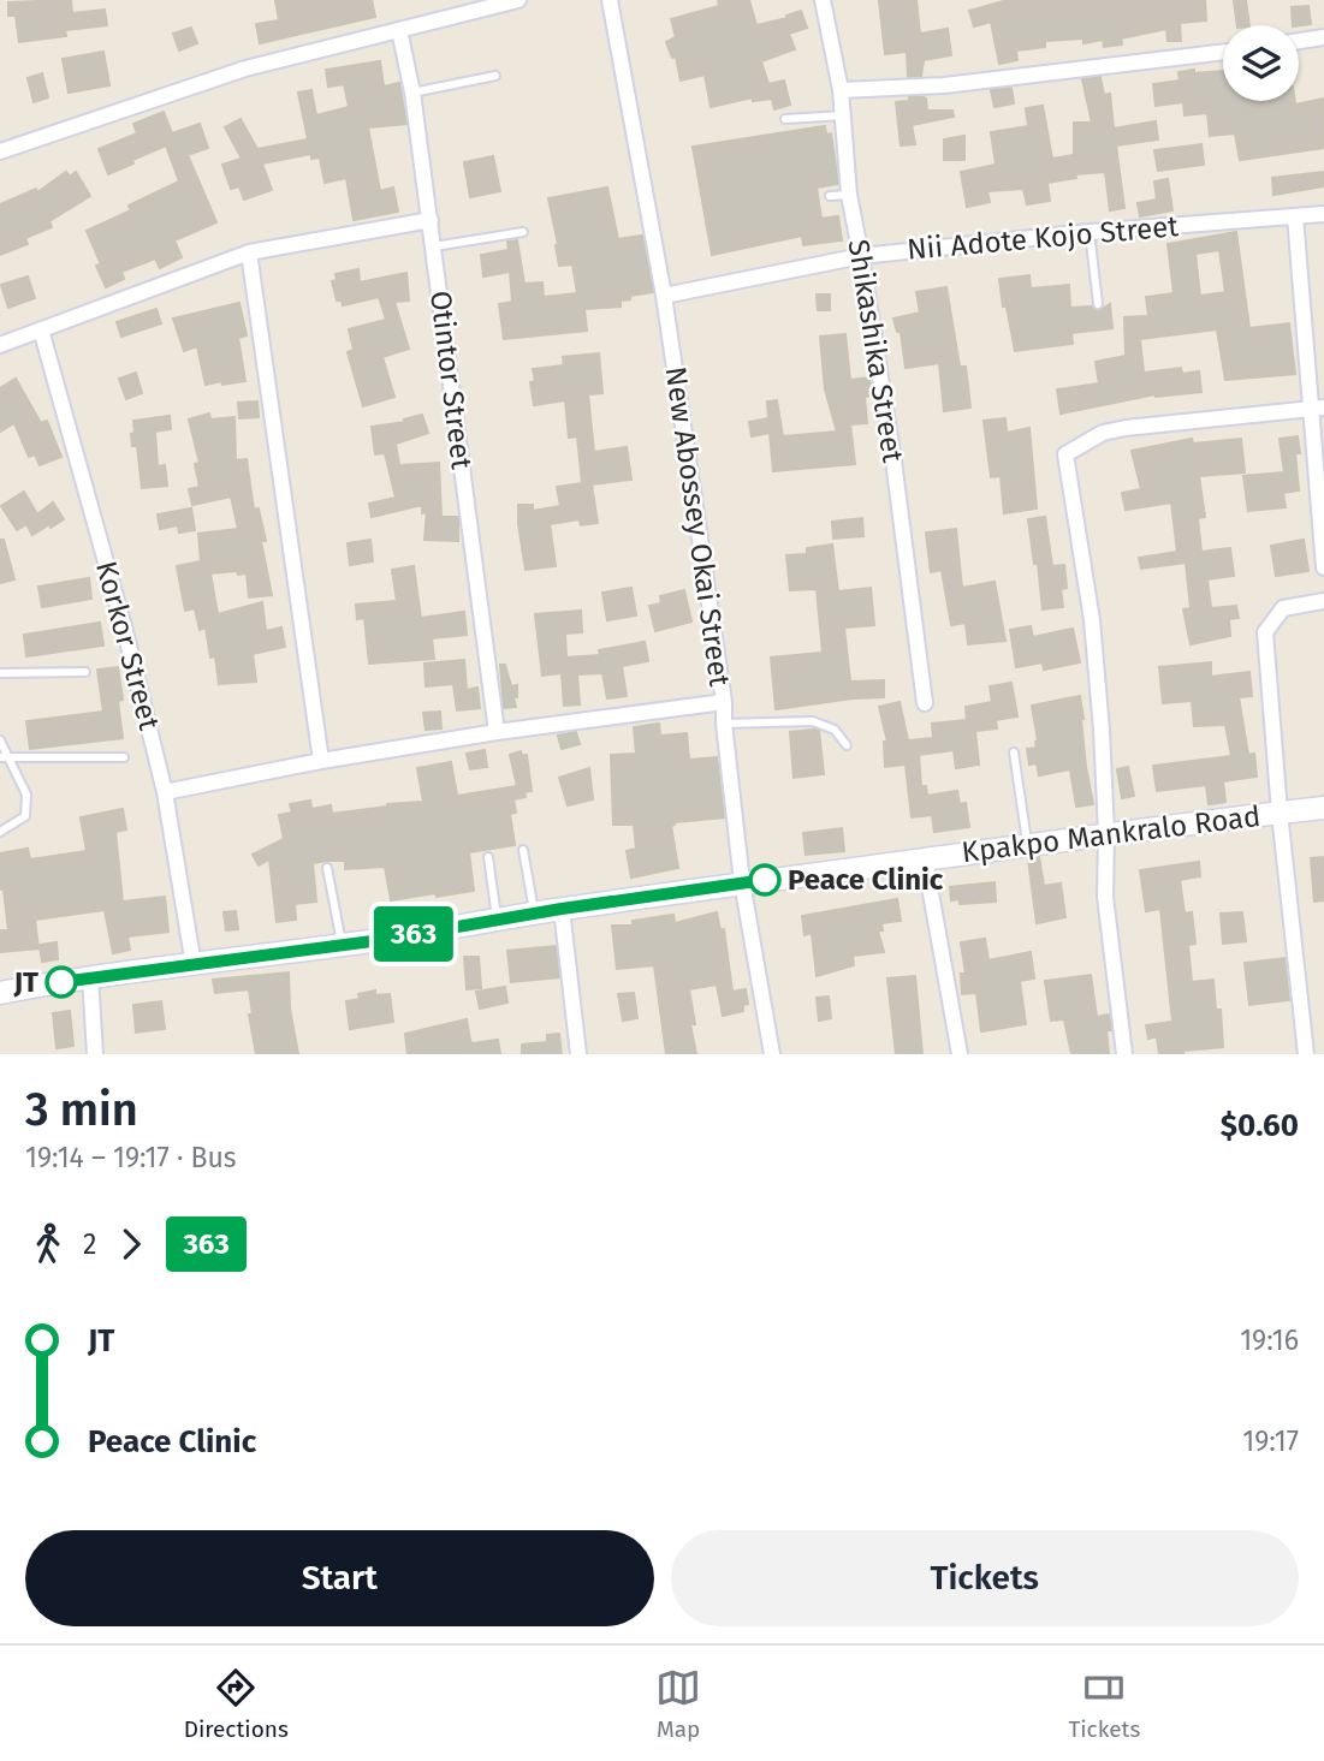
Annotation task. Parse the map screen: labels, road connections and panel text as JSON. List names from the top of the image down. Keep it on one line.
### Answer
{"streets":{"street":["Nii Adote Kojo Street","Shikashika Street","Otintor Street","New Abossey Okai Street","Korkor Street","Kpakpo Mankralo Road"]},"crossings":[["Nii Adote Kojo Street","Shikashika Street"],["Nii Adote Kojo Street","New Abossey Okai Street"],["New Abossey Okai Street","Kpakpo Mankralo Road"],["Korkor Street","Kpakpo Mankralo Road"]],"places":["Peace Clinic","JT"],"lines":["bus line 363"],"page":{"on_map":"363","heading":["3 min","19:14 – 19:17 · Bus","$0.60"],"legs":["2","363"],"list":[{"name":"JT","value":"19:16"},{"name":"Peace Clinic","value":"19:17"}],"buttons":["Start","Tickets"],"tabs":["Directions","Map","Tickets"]}}
